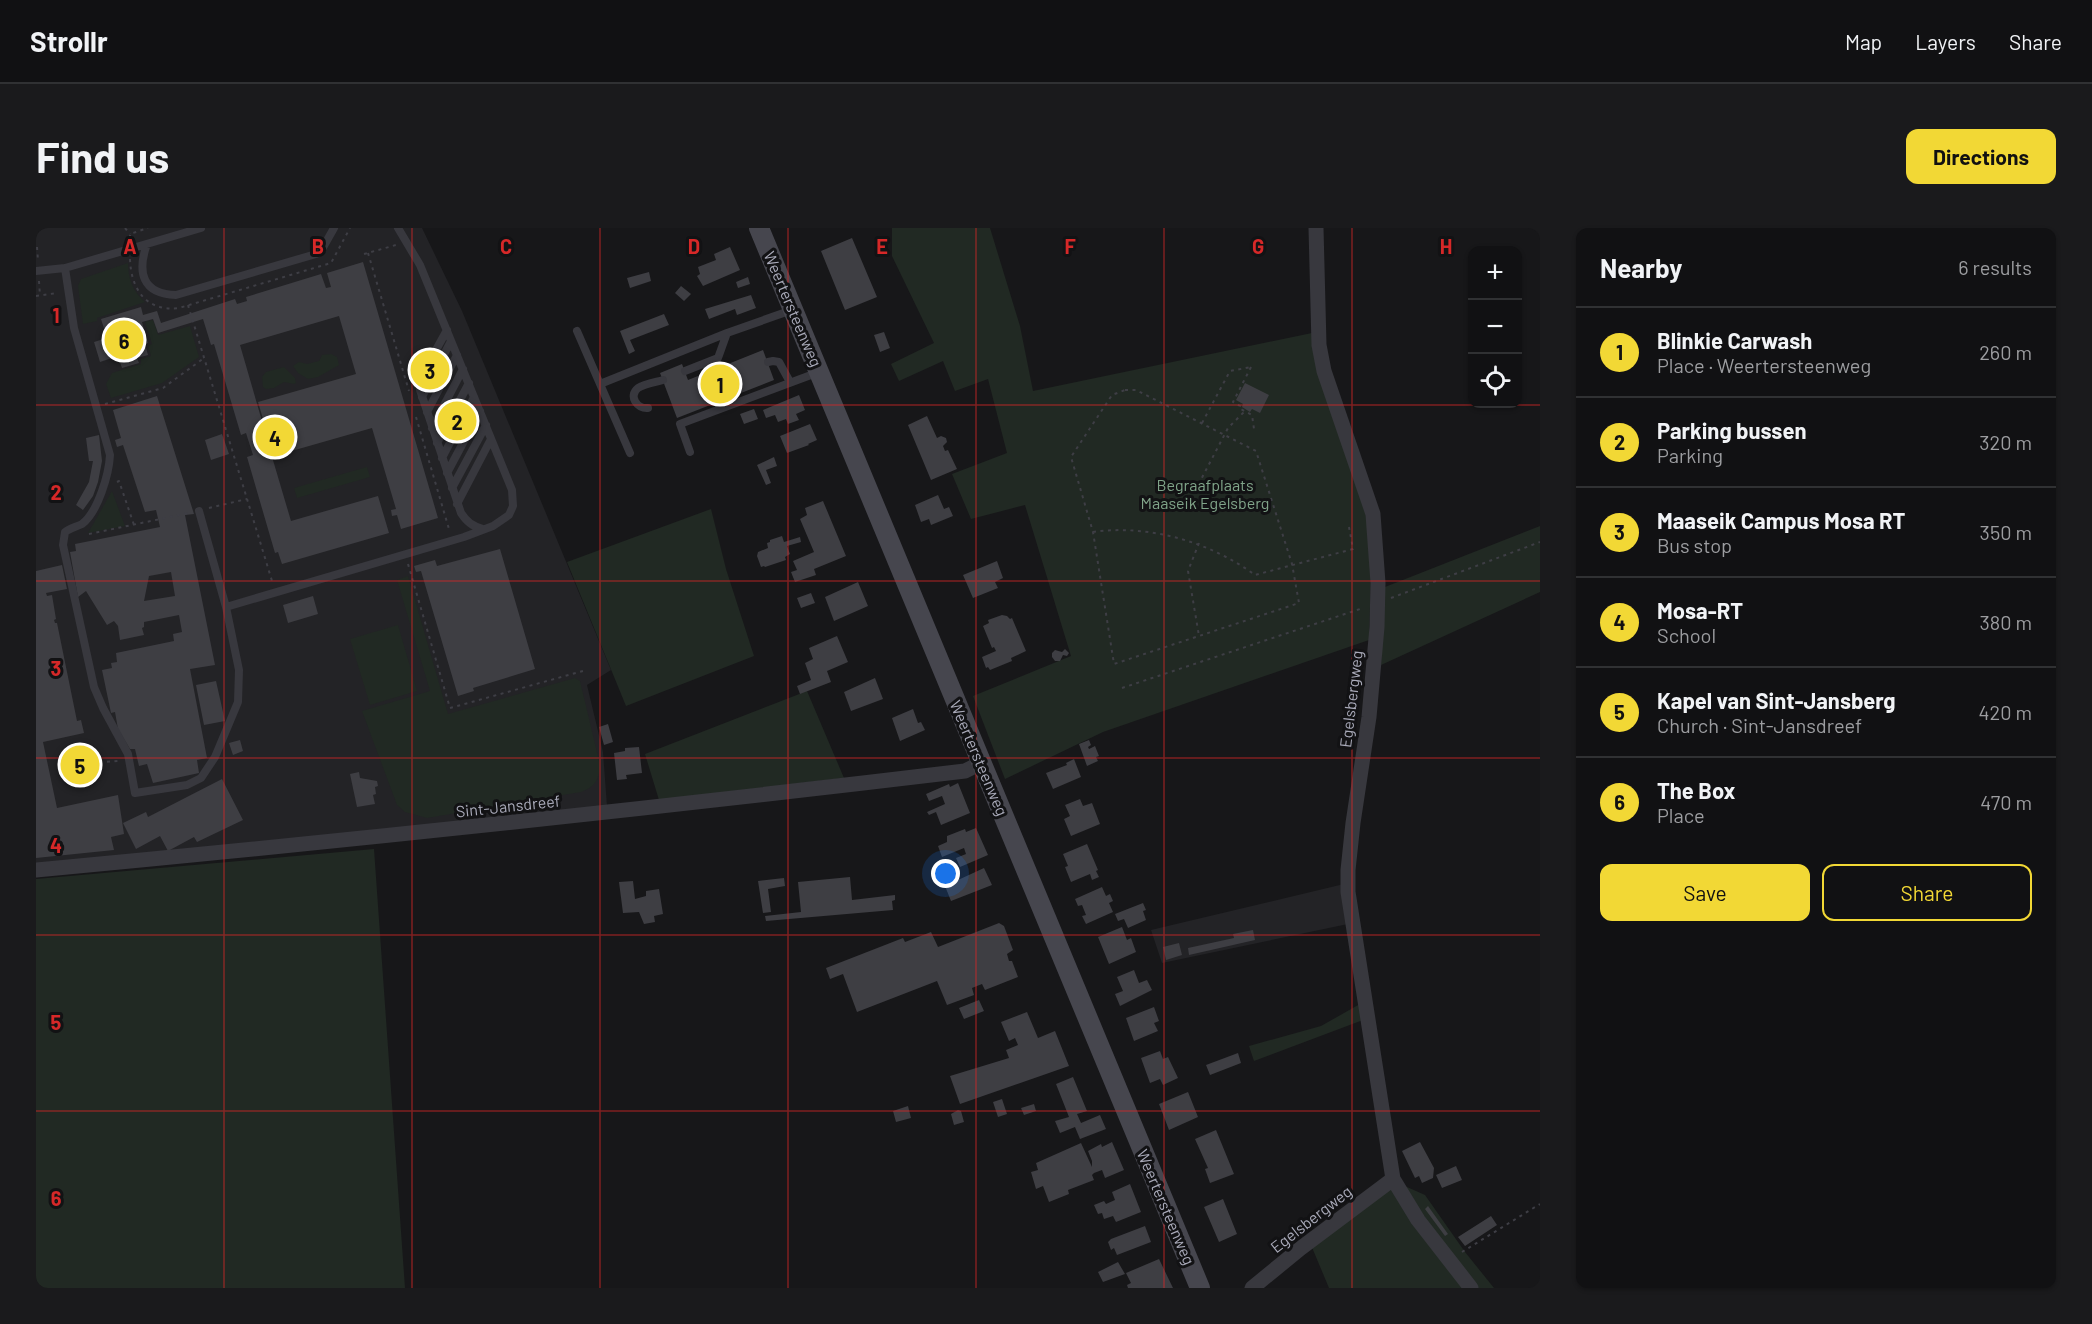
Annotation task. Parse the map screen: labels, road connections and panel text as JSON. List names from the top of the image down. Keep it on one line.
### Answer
{"streets":{"main road":["Weertersteenweg"],"street":["Egelsbergweg","Sint-Jansdreef"]},"crossings":[["Weertersteenweg","Sint-Jansdreef"]],"parks":["Begraafplaats Maaseik Egelsberg"],"page":{"header":"Strollr","nav":["Map","Layers","Share"],"buttons":["Directions",["Save","Share"]],"title":"Find us","heading":["Nearby","6 results"],"map_buttons":["+","−"],"list":[{"mark":"1","name":"Blinkie Carwash","note":"Place · Weertersteenweg","value":"260 m"},{"mark":"2","name":"Parking bussen","note":"Parking","value":"320 m"},{"mark":"3","name":"Maaseik Campus Mosa RT","note":"Bus stop","value":"350 m"},{"mark":"4","name":"Mosa-RT","note":"School","value":"380 m"},{"mark":"5","name":"Kapel van Sint-Jansberg","note":"Church · Sint-Jansdreef","value":"420 m"},{"mark":"6","name":"The Box","note":"Place","value":"470 m"}],"pins":["6","3","1","2","4","5"]},"grid":{"columns":["A","B","C","D","E","F","G","H"],"rows":["1","2","3","4","5","6"]}}
